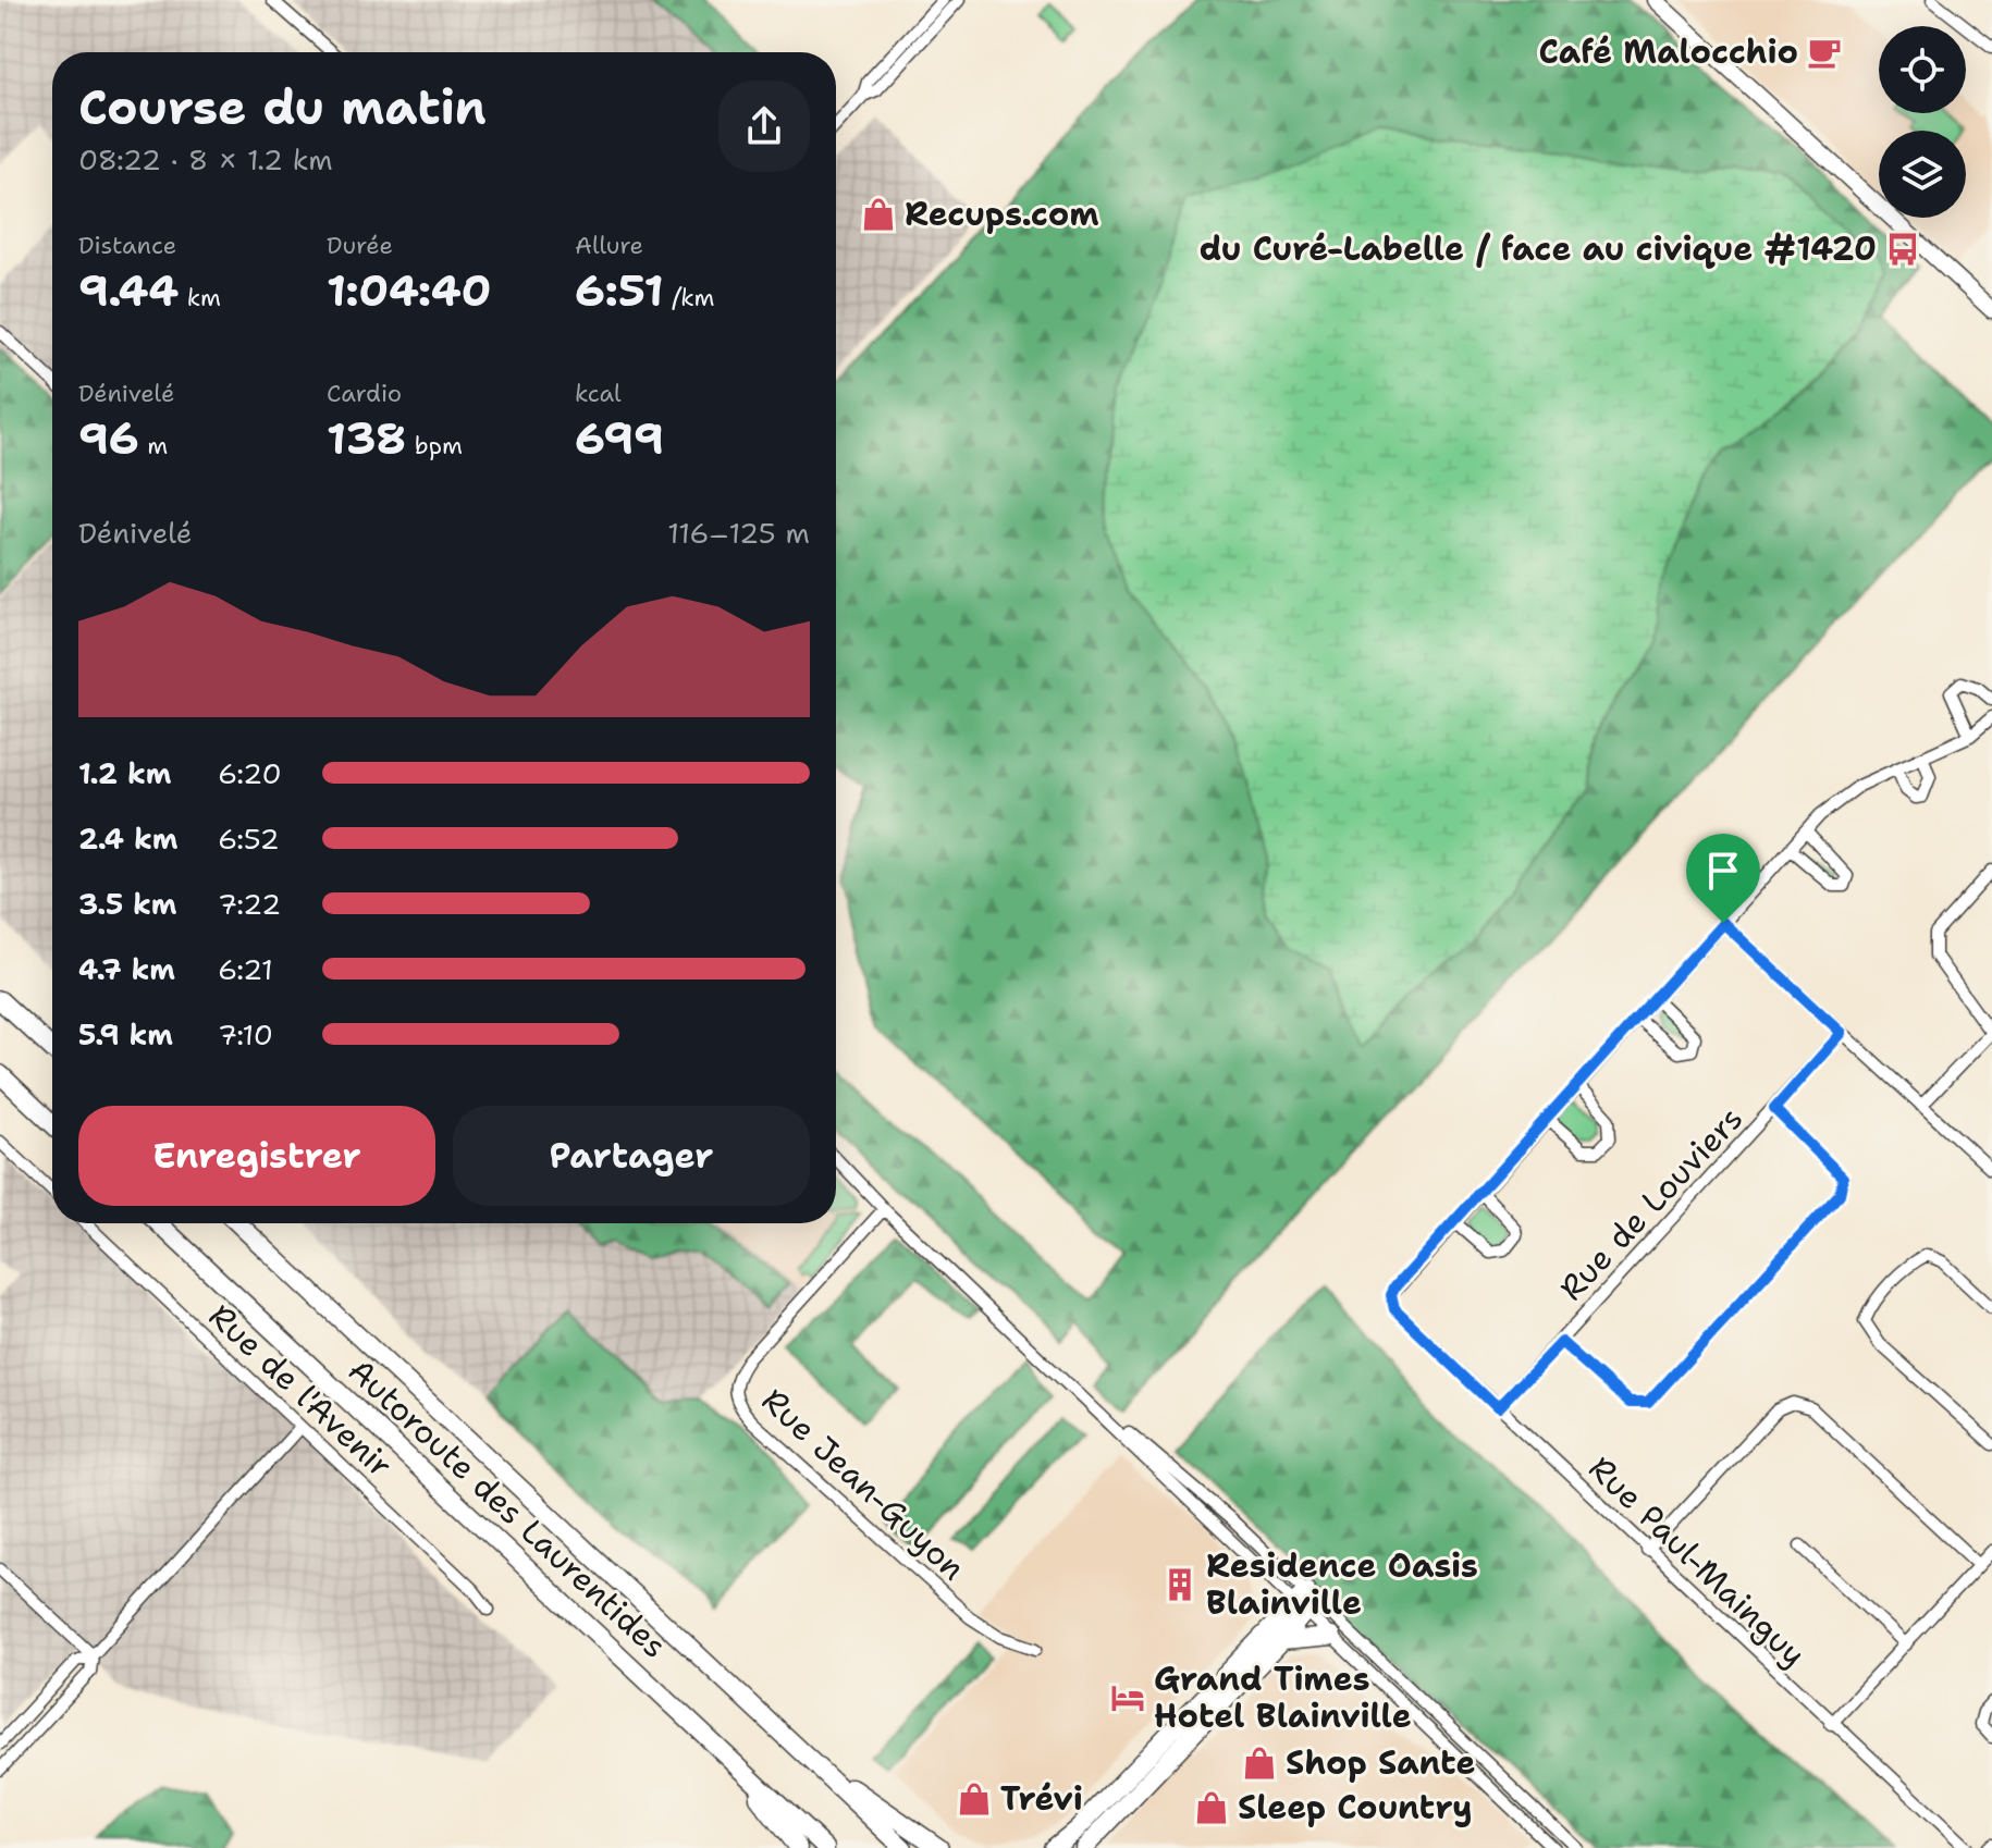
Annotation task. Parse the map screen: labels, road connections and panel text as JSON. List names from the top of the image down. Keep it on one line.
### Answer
{"streets":{"highway":["Autoroute des Laurentides"],"street":["Rue de Louviers","Rue de l'Avenir","Rue Jean-Guyon","Rue Paul-Mainguy"]},"crossings":[["Rue de Louviers","Rue Paul-Mainguy"]],"places":{"cafe":["Café Malocchio"],"shop":["Recups.com","Shop Sante","Trévi","Sleep Country"],"bus stop":["du Curé-Labelle / face au civique #1420"],"building":["Residence Oasis Blainville"],"hotel":["Grand Times Hotel Blainville"]},"page":{"heading":["Course du matin","08:22 · 8 × 1.2 km"],"stats":[["Distance","9.44 km"],["Durée","1:04:40"],["Allure","6:51 /km"],["Dénivelé","96 m"],["Cardio","138 bpm"],["kcal","699"]],"chart":["Dénivelé","116–125 m"],"list":[{"name":"1.2 km","note":"6:20"},{"name":"2.4 km","note":"6:52"},{"name":"3.5 km","note":"7:22"},{"name":"4.7 km","note":"6:21"},{"name":"5.9 km","note":"7:10"}],"buttons":["Enregistrer","Partager"]}}
